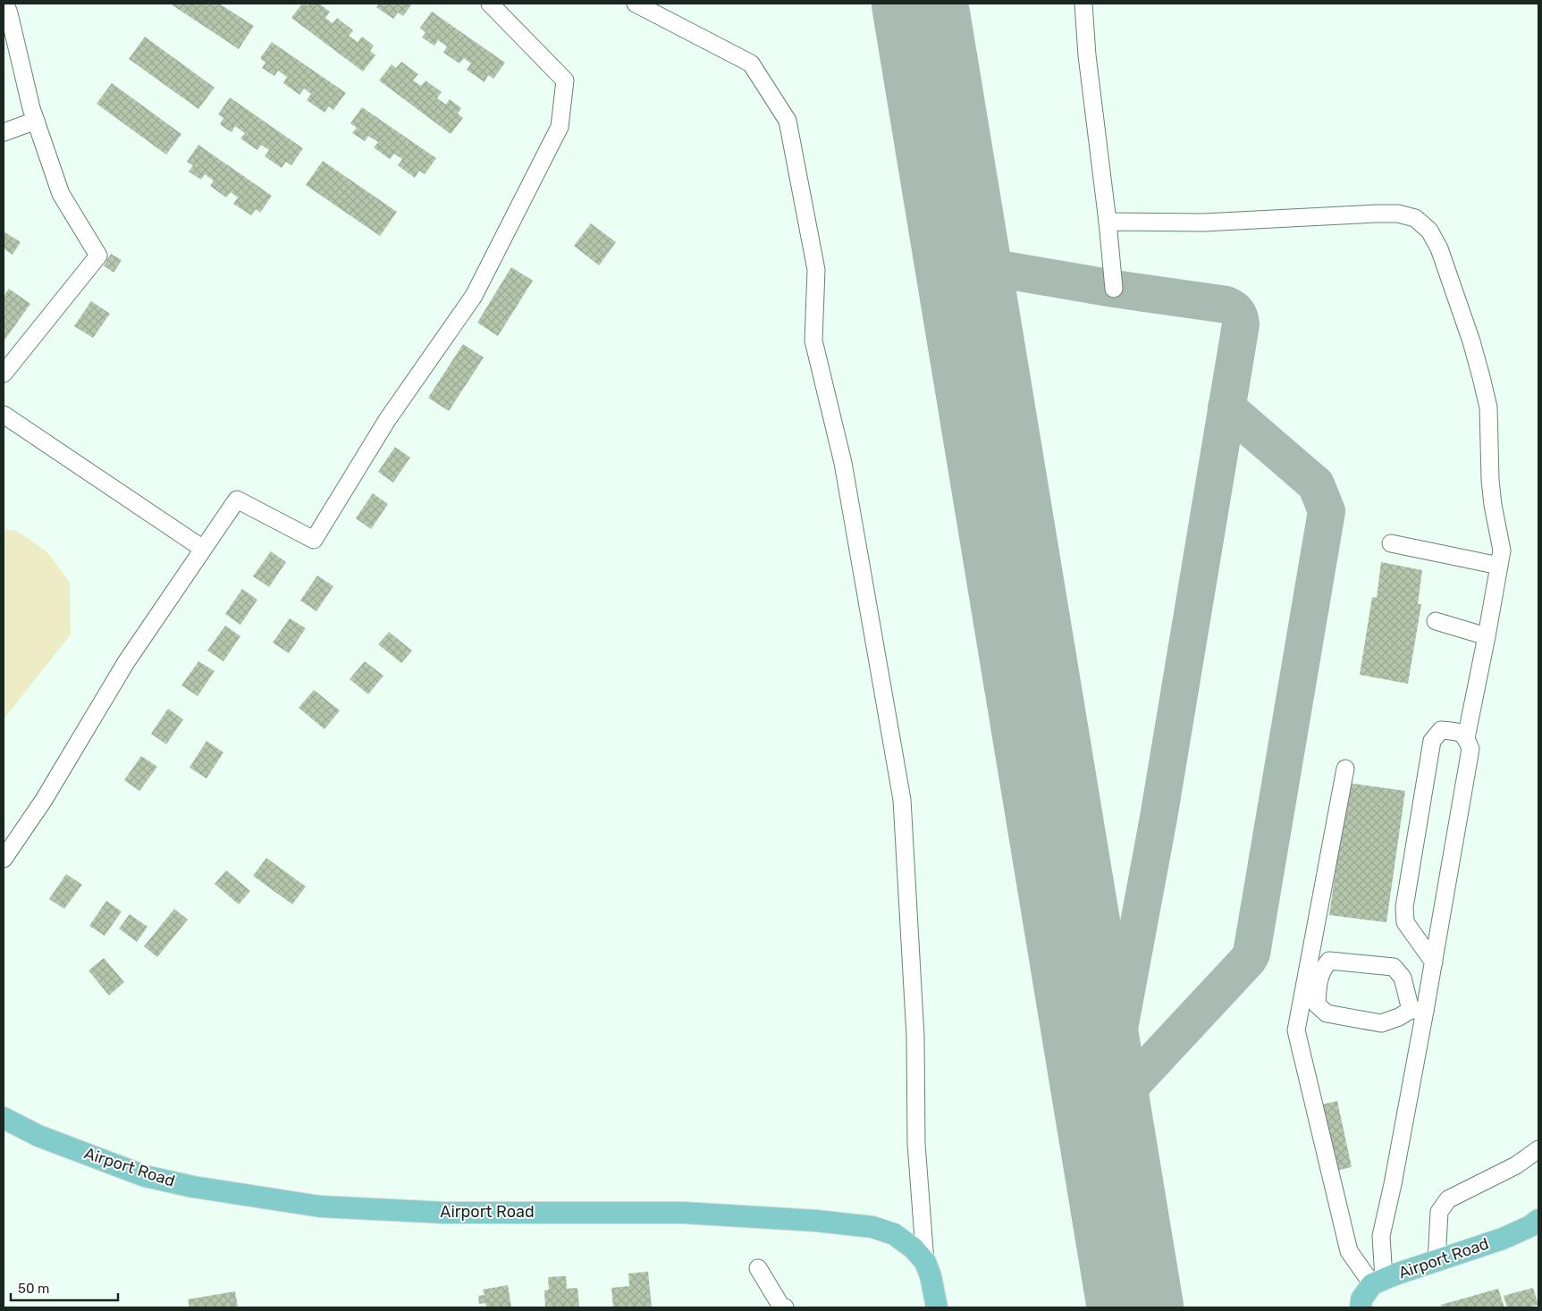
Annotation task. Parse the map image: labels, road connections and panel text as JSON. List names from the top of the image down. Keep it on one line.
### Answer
{"streets":{"main road":["Airport Road"]},"scale_bar":"50 m"}
